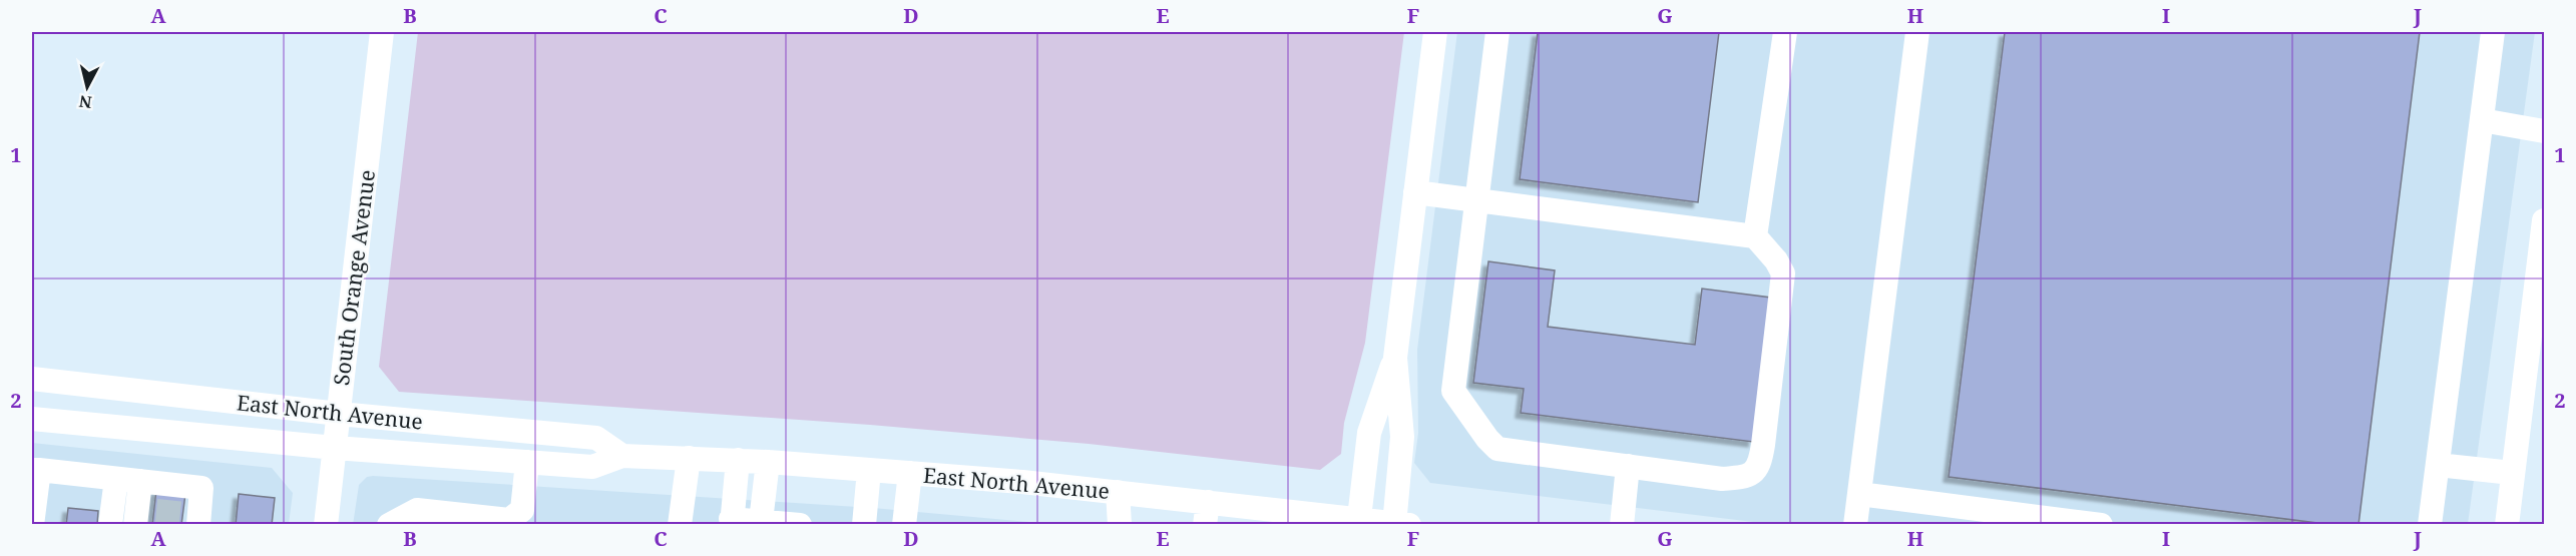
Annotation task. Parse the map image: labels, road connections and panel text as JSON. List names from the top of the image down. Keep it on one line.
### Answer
{"streets":{"street":["South Orange Avenue","East North Avenue"]},"crossings":[["South Orange Avenue","East North Avenue"]],"north":"bottom","grid":{"columns":["A","B","C","D","E","F","G","H","I","J"],"rows":["1","2"]}}
